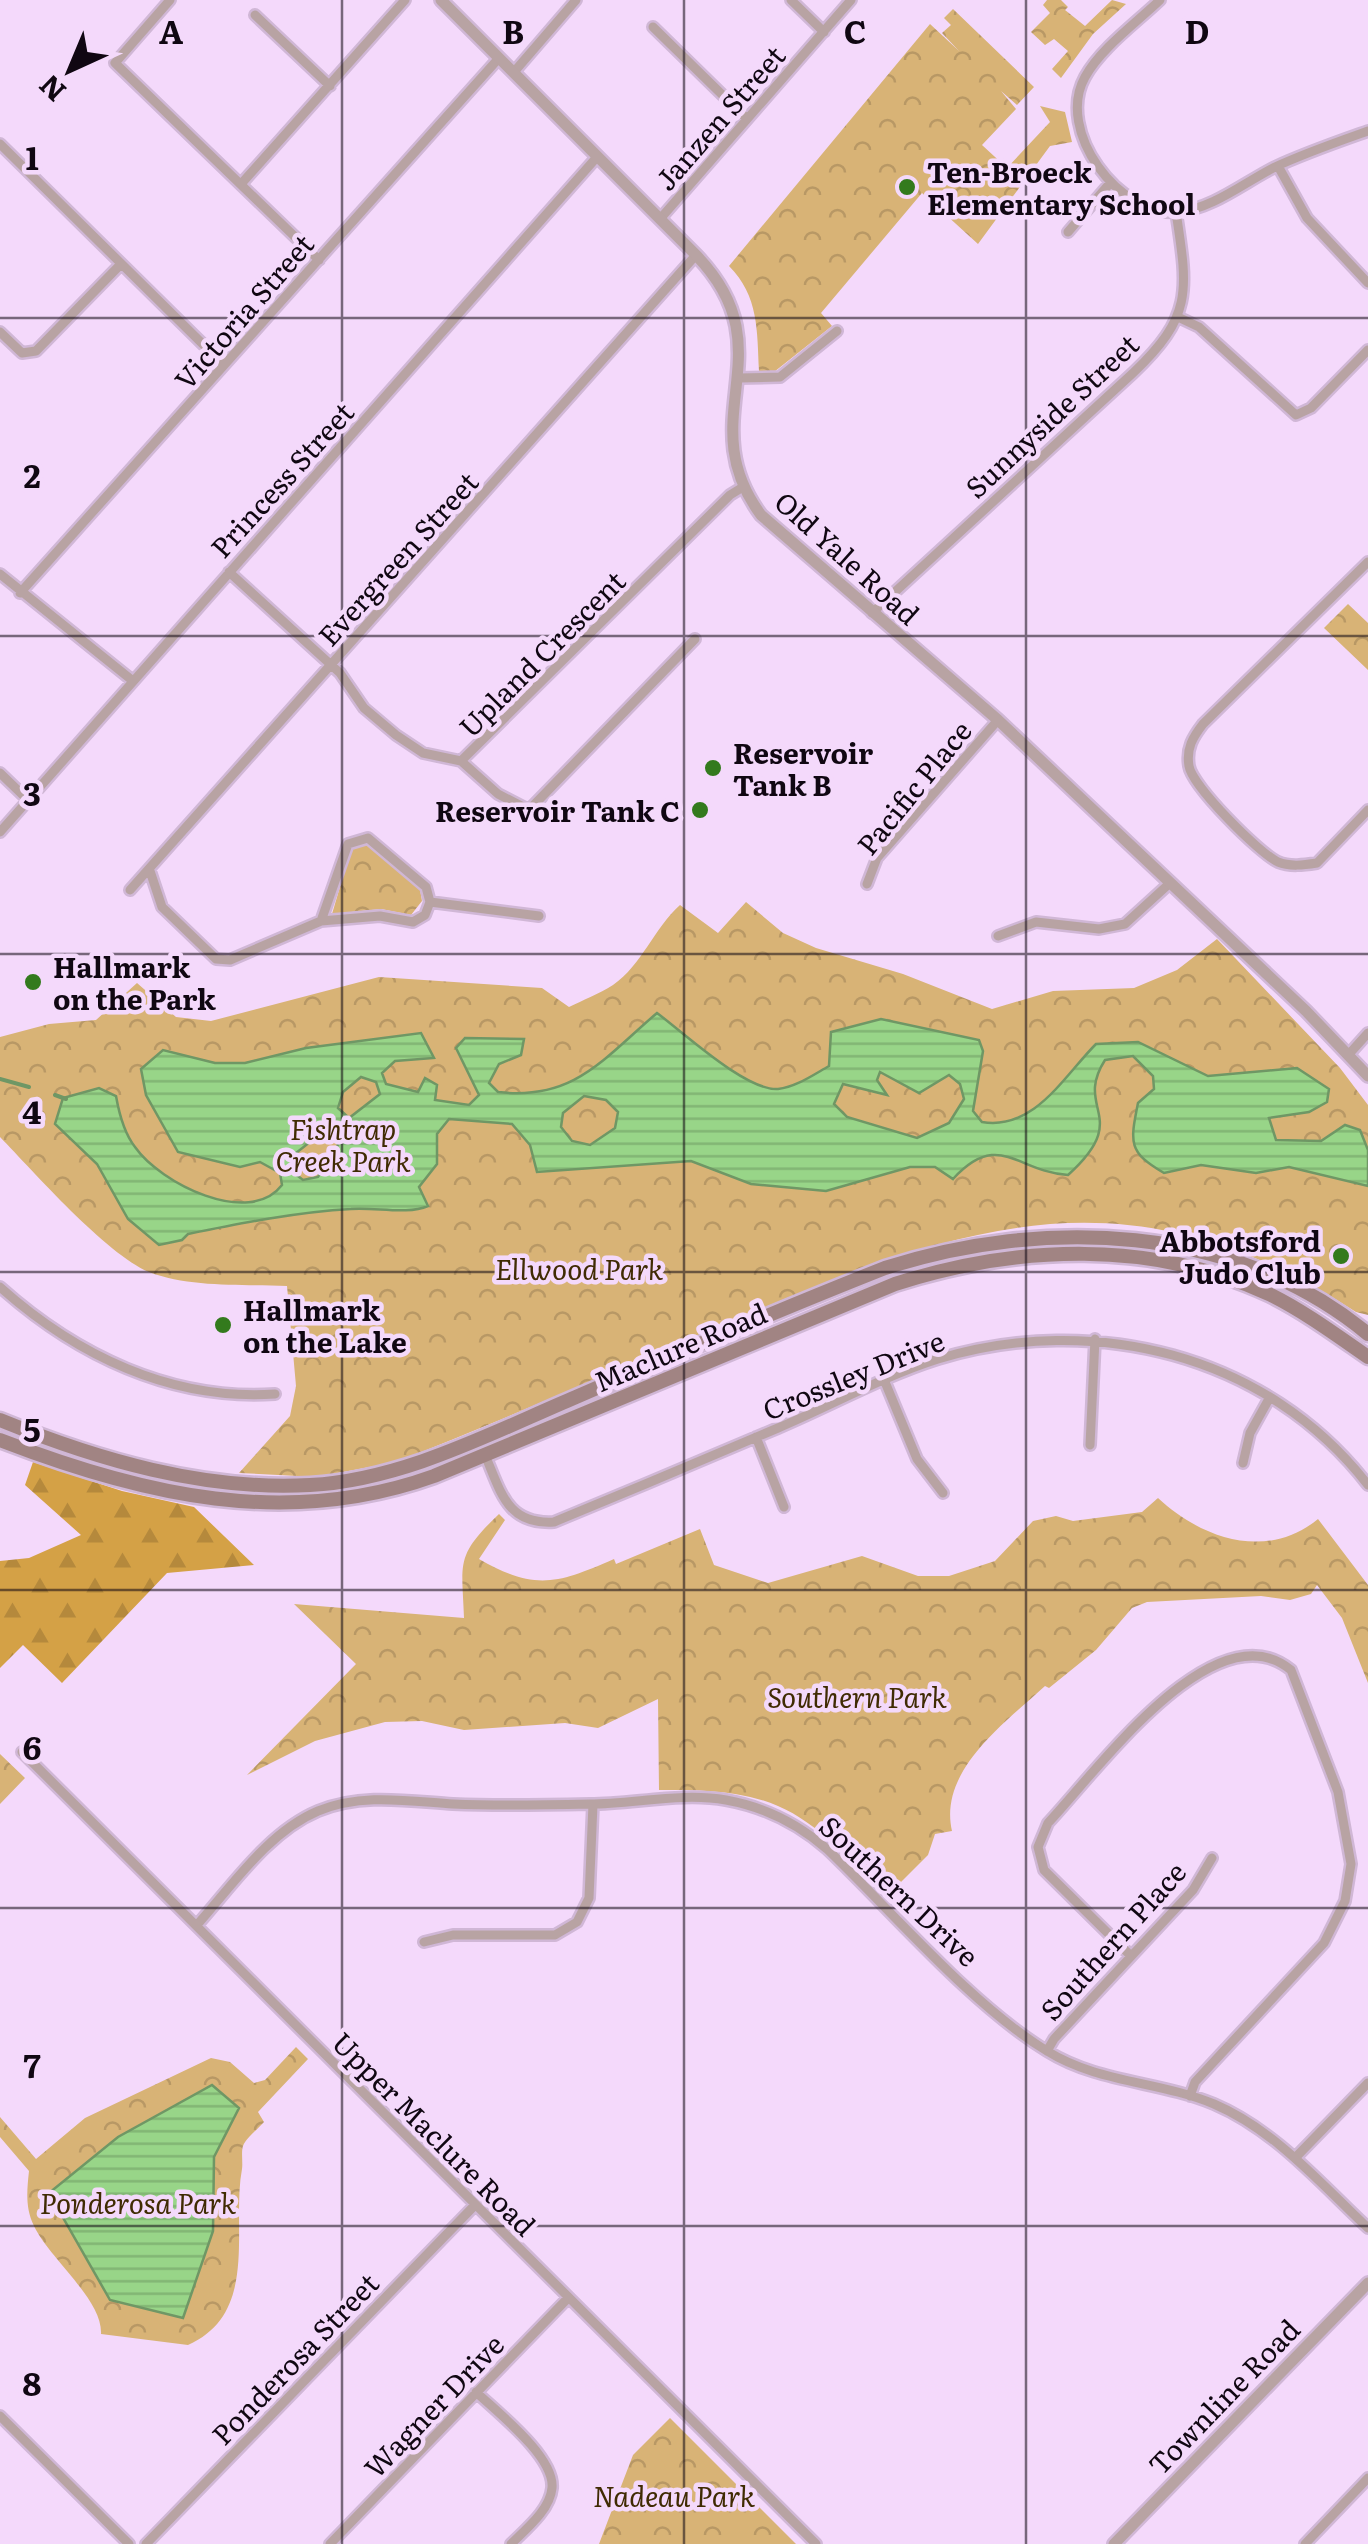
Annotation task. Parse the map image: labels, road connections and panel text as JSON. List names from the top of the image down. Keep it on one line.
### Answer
{"streets":{"main road":["Maclure Road"],"street":["Janzen Street","Victoria Street","Sunnyside Street","Princess Street","Old Yale Road","Evergreen Street","Upland Crescent","Pacific Place","Crossley Drive","Southern Drive","Southern Place","Upper Maclure Road","Ponderosa Street","Townline Road","Wagner Drive"]},"crossings":[["Janzen Street","Old Yale Road"],["Victoria Street","Old Yale Road"],["Sunnyside Street","Old Yale Road"],["Princess Street","Old Yale Road"],["Princess Street","Upland Crescent"],["Old Yale Road","Evergreen Street"],["Old Yale Road","Upland Crescent"],["Old Yale Road","Pacific Place"],["Evergreen Street","Upland Crescent"],["Maclure Road","Crossley Drive"],["Southern Drive","Southern Place"],["Southern Drive","Upper Maclure Road"],["Upper Maclure Road","Ponderosa Street"],["Upper Maclure Road","Wagner Drive"]],"parks":["Fishtrap Creek Park","Ellwood Park","Southern Park","Ponderosa Park","Nadeau Park"],"places":["Ten-Broeck Elementary School","Reservoir Tank B","Reservoir Tank C","Hallmark on the Park","Abbotsford Judo Club","Hallmark on the Lake"],"north":"bottom left","grid":{"columns":["A","B","C","D"],"rows":["1","2","3","4","5","6","7","8"]}}
